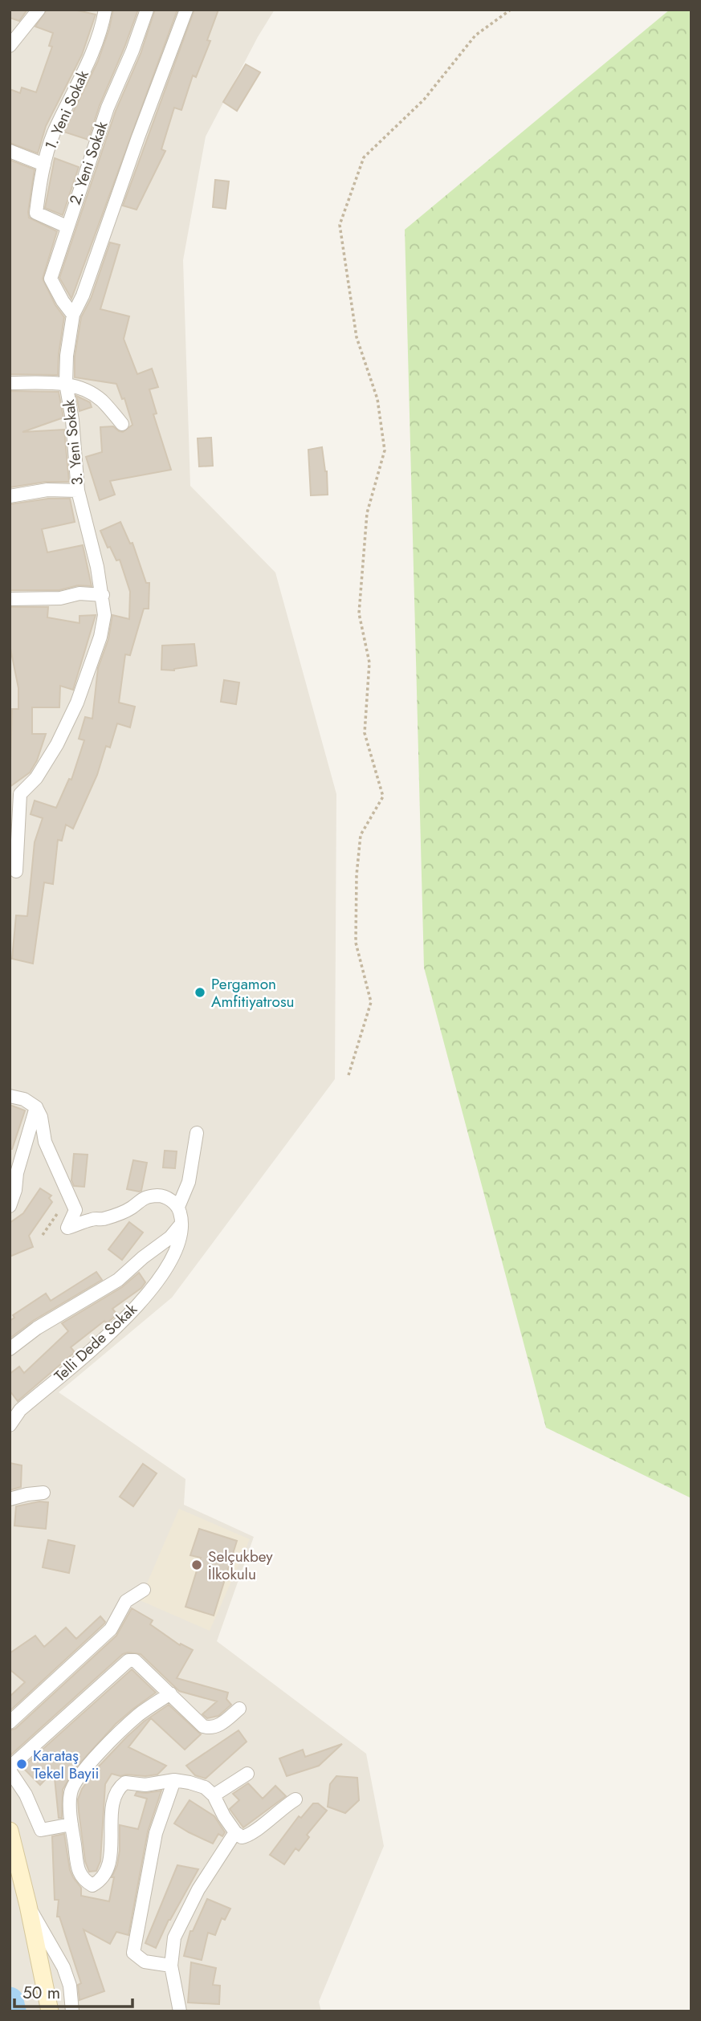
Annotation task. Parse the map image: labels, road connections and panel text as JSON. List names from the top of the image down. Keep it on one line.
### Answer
{"streets":{"street":["1. Yeni Sokak","2. Yeni Sokak","3. Yeni Sokak","Telli Dede Sokak"]},"crossings":[["1. Yeni Sokak","2. Yeni Sokak"],["2. Yeni Sokak","3. Yeni Sokak"]],"places":["Pergamon Amfitiyatrosu","Selçukbey İlkokulu","Karataş Tekel Bayii"],"scale_bar":"50 m"}
